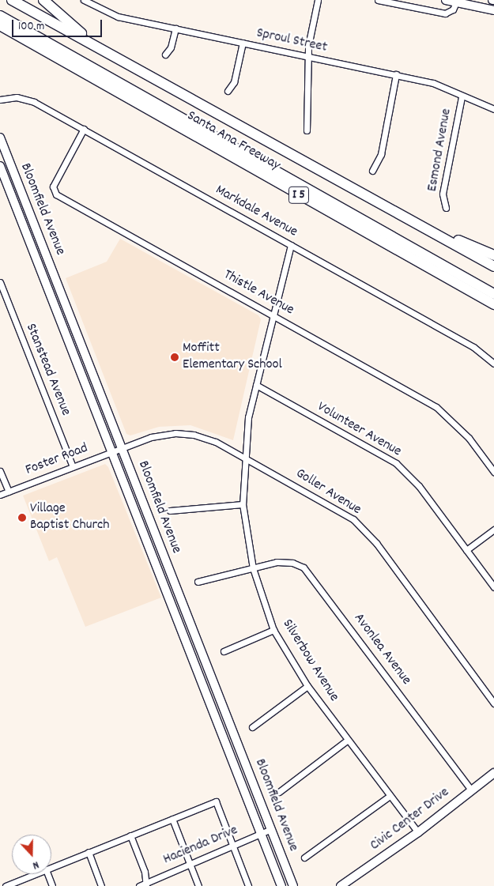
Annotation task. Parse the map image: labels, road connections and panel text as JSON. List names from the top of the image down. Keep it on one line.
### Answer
{"streets":{"highway":["Santa Ana Freeway","I 5"],"main road":["Bloomfield Avenue","Civic Center Drive"],"street":["Sproul Street","Esmond Avenue","Markdale Avenue","Thistle Avenue","Stanstead Avenue","Volunteer Avenue","Foster Road","Goller Avenue","Avonlea Avenue","Silverbow Avenue","Hacienda Drive"]},"crossings":[["Sproul Street","Esmond Avenue"],["Bloomfield Avenue","Foster Road"],["Bloomfield Avenue","Goller Avenue"],["Bloomfield Avenue","Hacienda Drive"],["Markdale Avenue","Thistle Avenue"],["Markdale Avenue","Silverbow Avenue"],["Thistle Avenue","Silverbow Avenue"],["Stanstead Avenue","Foster Road"],["Volunteer Avenue","Silverbow Avenue"],["Foster Road","Goller Avenue"],["Goller Avenue","Silverbow Avenue"],["Avonlea Avenue","Silverbow Avenue"],["Avonlea Avenue","Civic Center Drive"],["Silverbow Avenue","Civic Center Drive"]],"places":["Moffitt Elementary School","Village Baptist Church"],"scale_bar":"100 m","north":"bottom"}
